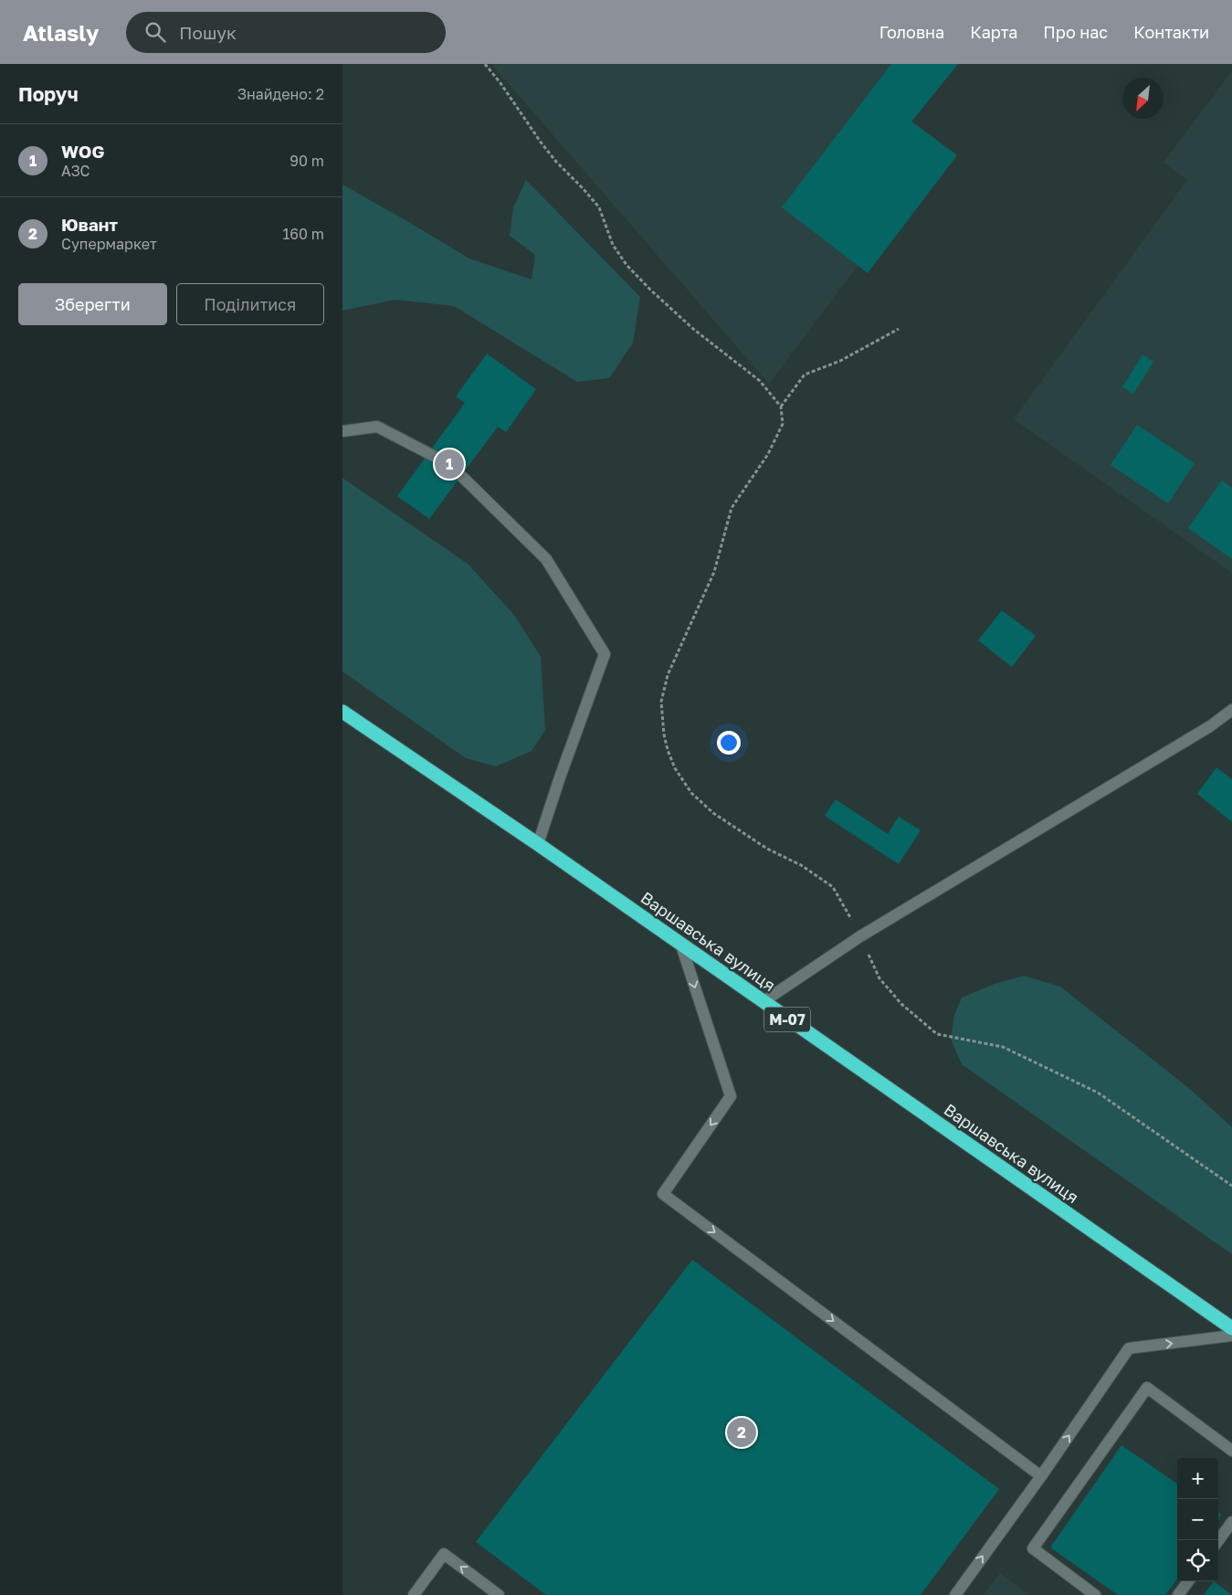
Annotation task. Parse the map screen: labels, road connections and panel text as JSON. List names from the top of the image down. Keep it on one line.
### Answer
{"streets":{"highway":["Варшавська вулиця","М-07"]},"north":"bottom left","page":{"header":"Atlasly","search":"Пошук","nav":["Головна","Карта","Про нас","Контакти"],"heading":["Поруч","Знайдено: 2"],"list":[{"mark":"1","name":"WOG","note":"АЗС","value":"90 m"},{"mark":"2","name":"Ювант","note":"Супермаркет","value":"160 m"}],"buttons":["Зберегти","Поділитися"],"pins":["1","2"],"map_buttons":["+","−"]}}
